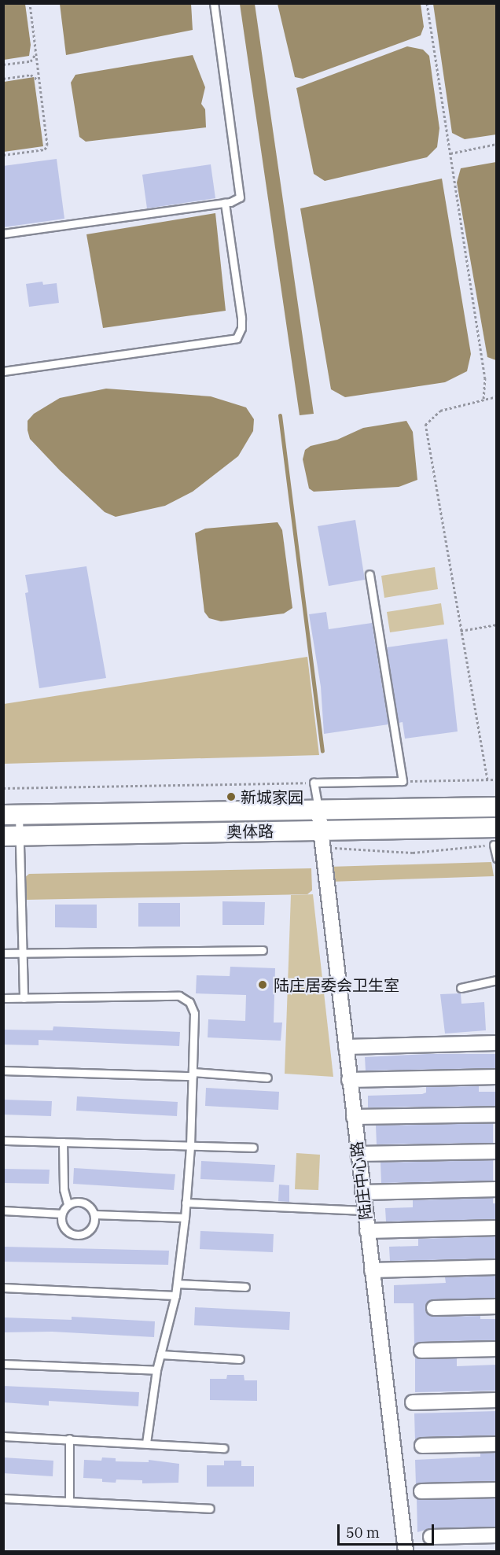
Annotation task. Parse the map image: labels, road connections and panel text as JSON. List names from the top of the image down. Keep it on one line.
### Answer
{"streets":{"main road":["奥体路"],"street":["陆庄中心路"]},"crossings":[["奥体路","陆庄中心路"]],"places":["新城家园","陆庄居委会卫生室"],"scale_bar":"50 m"}
